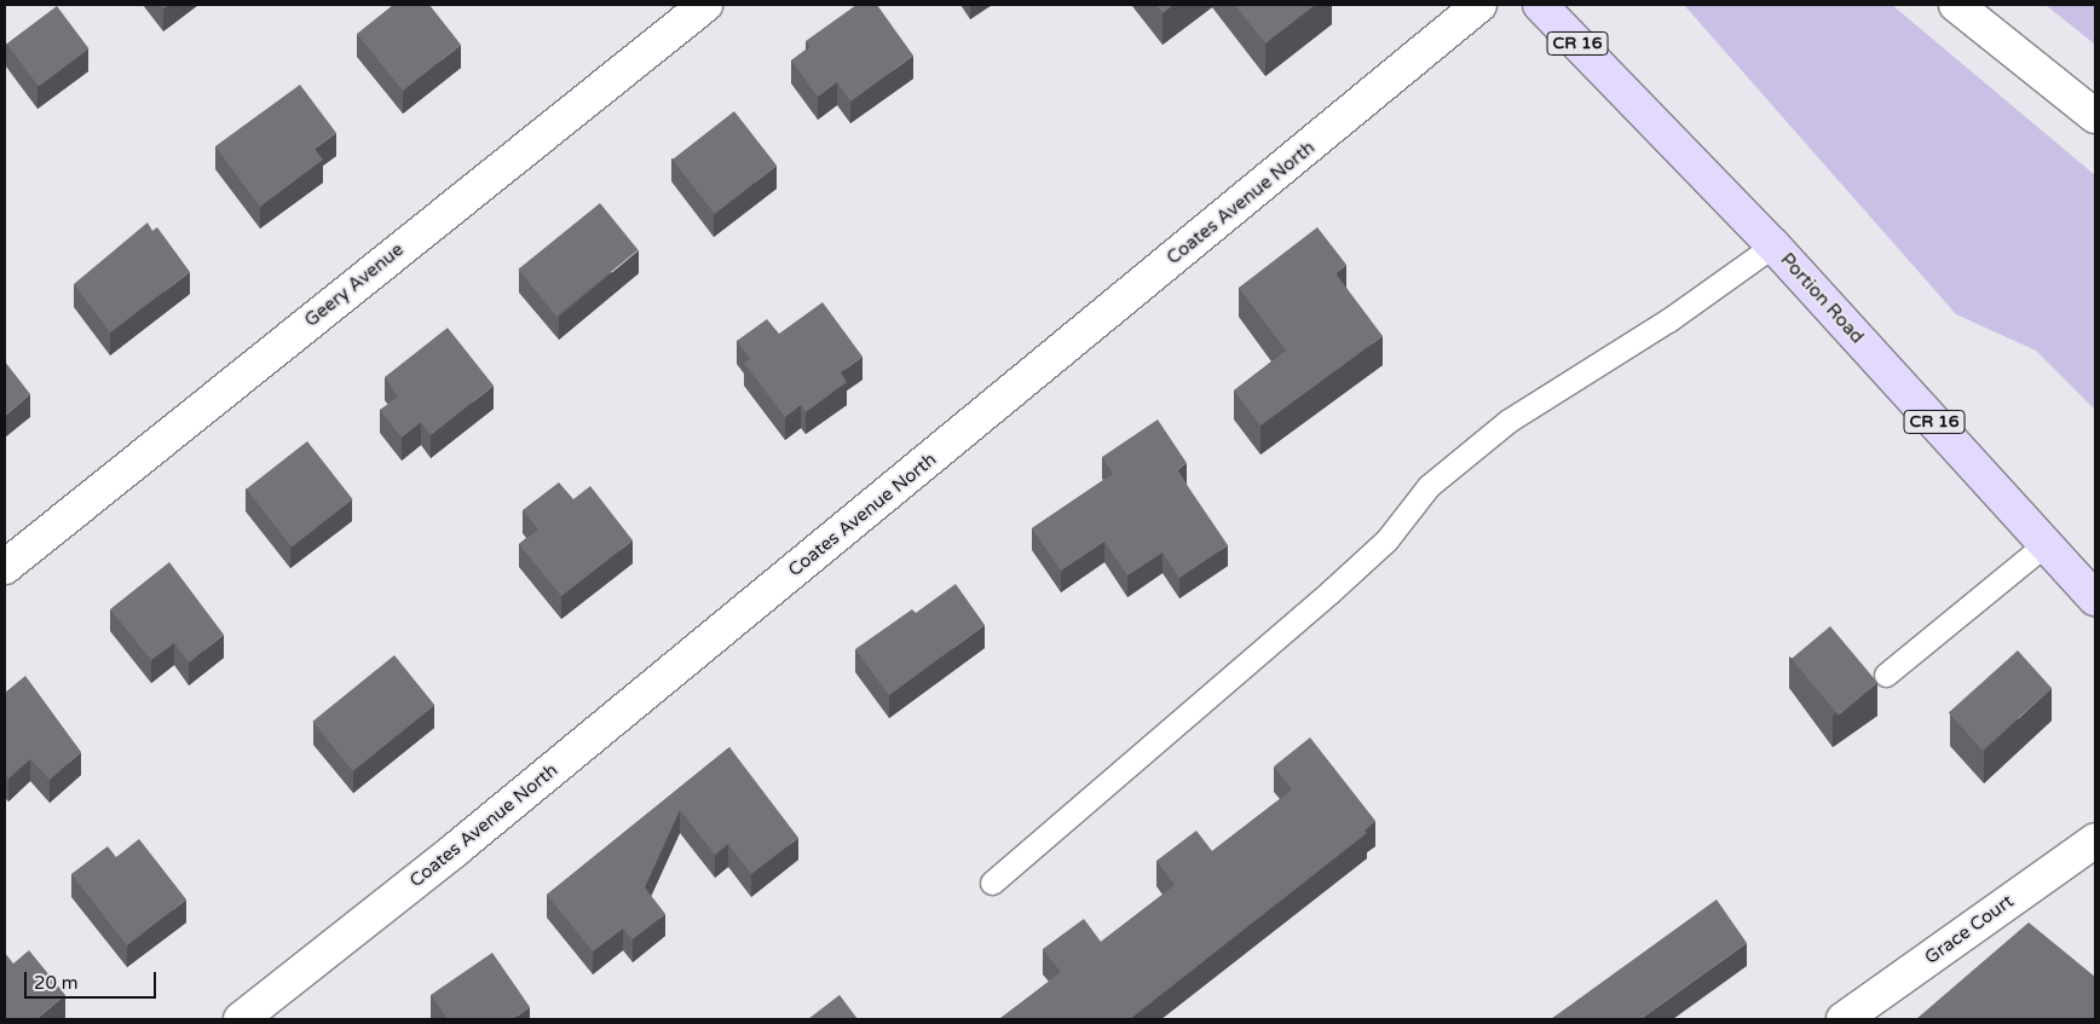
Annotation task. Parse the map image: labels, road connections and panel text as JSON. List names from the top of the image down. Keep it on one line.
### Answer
{"streets":{"main road":["CR 16","Portion Road"],"street":["Coates Avenue North","Geery Avenue","Grace Court"]},"scale_bar":"20 m"}
